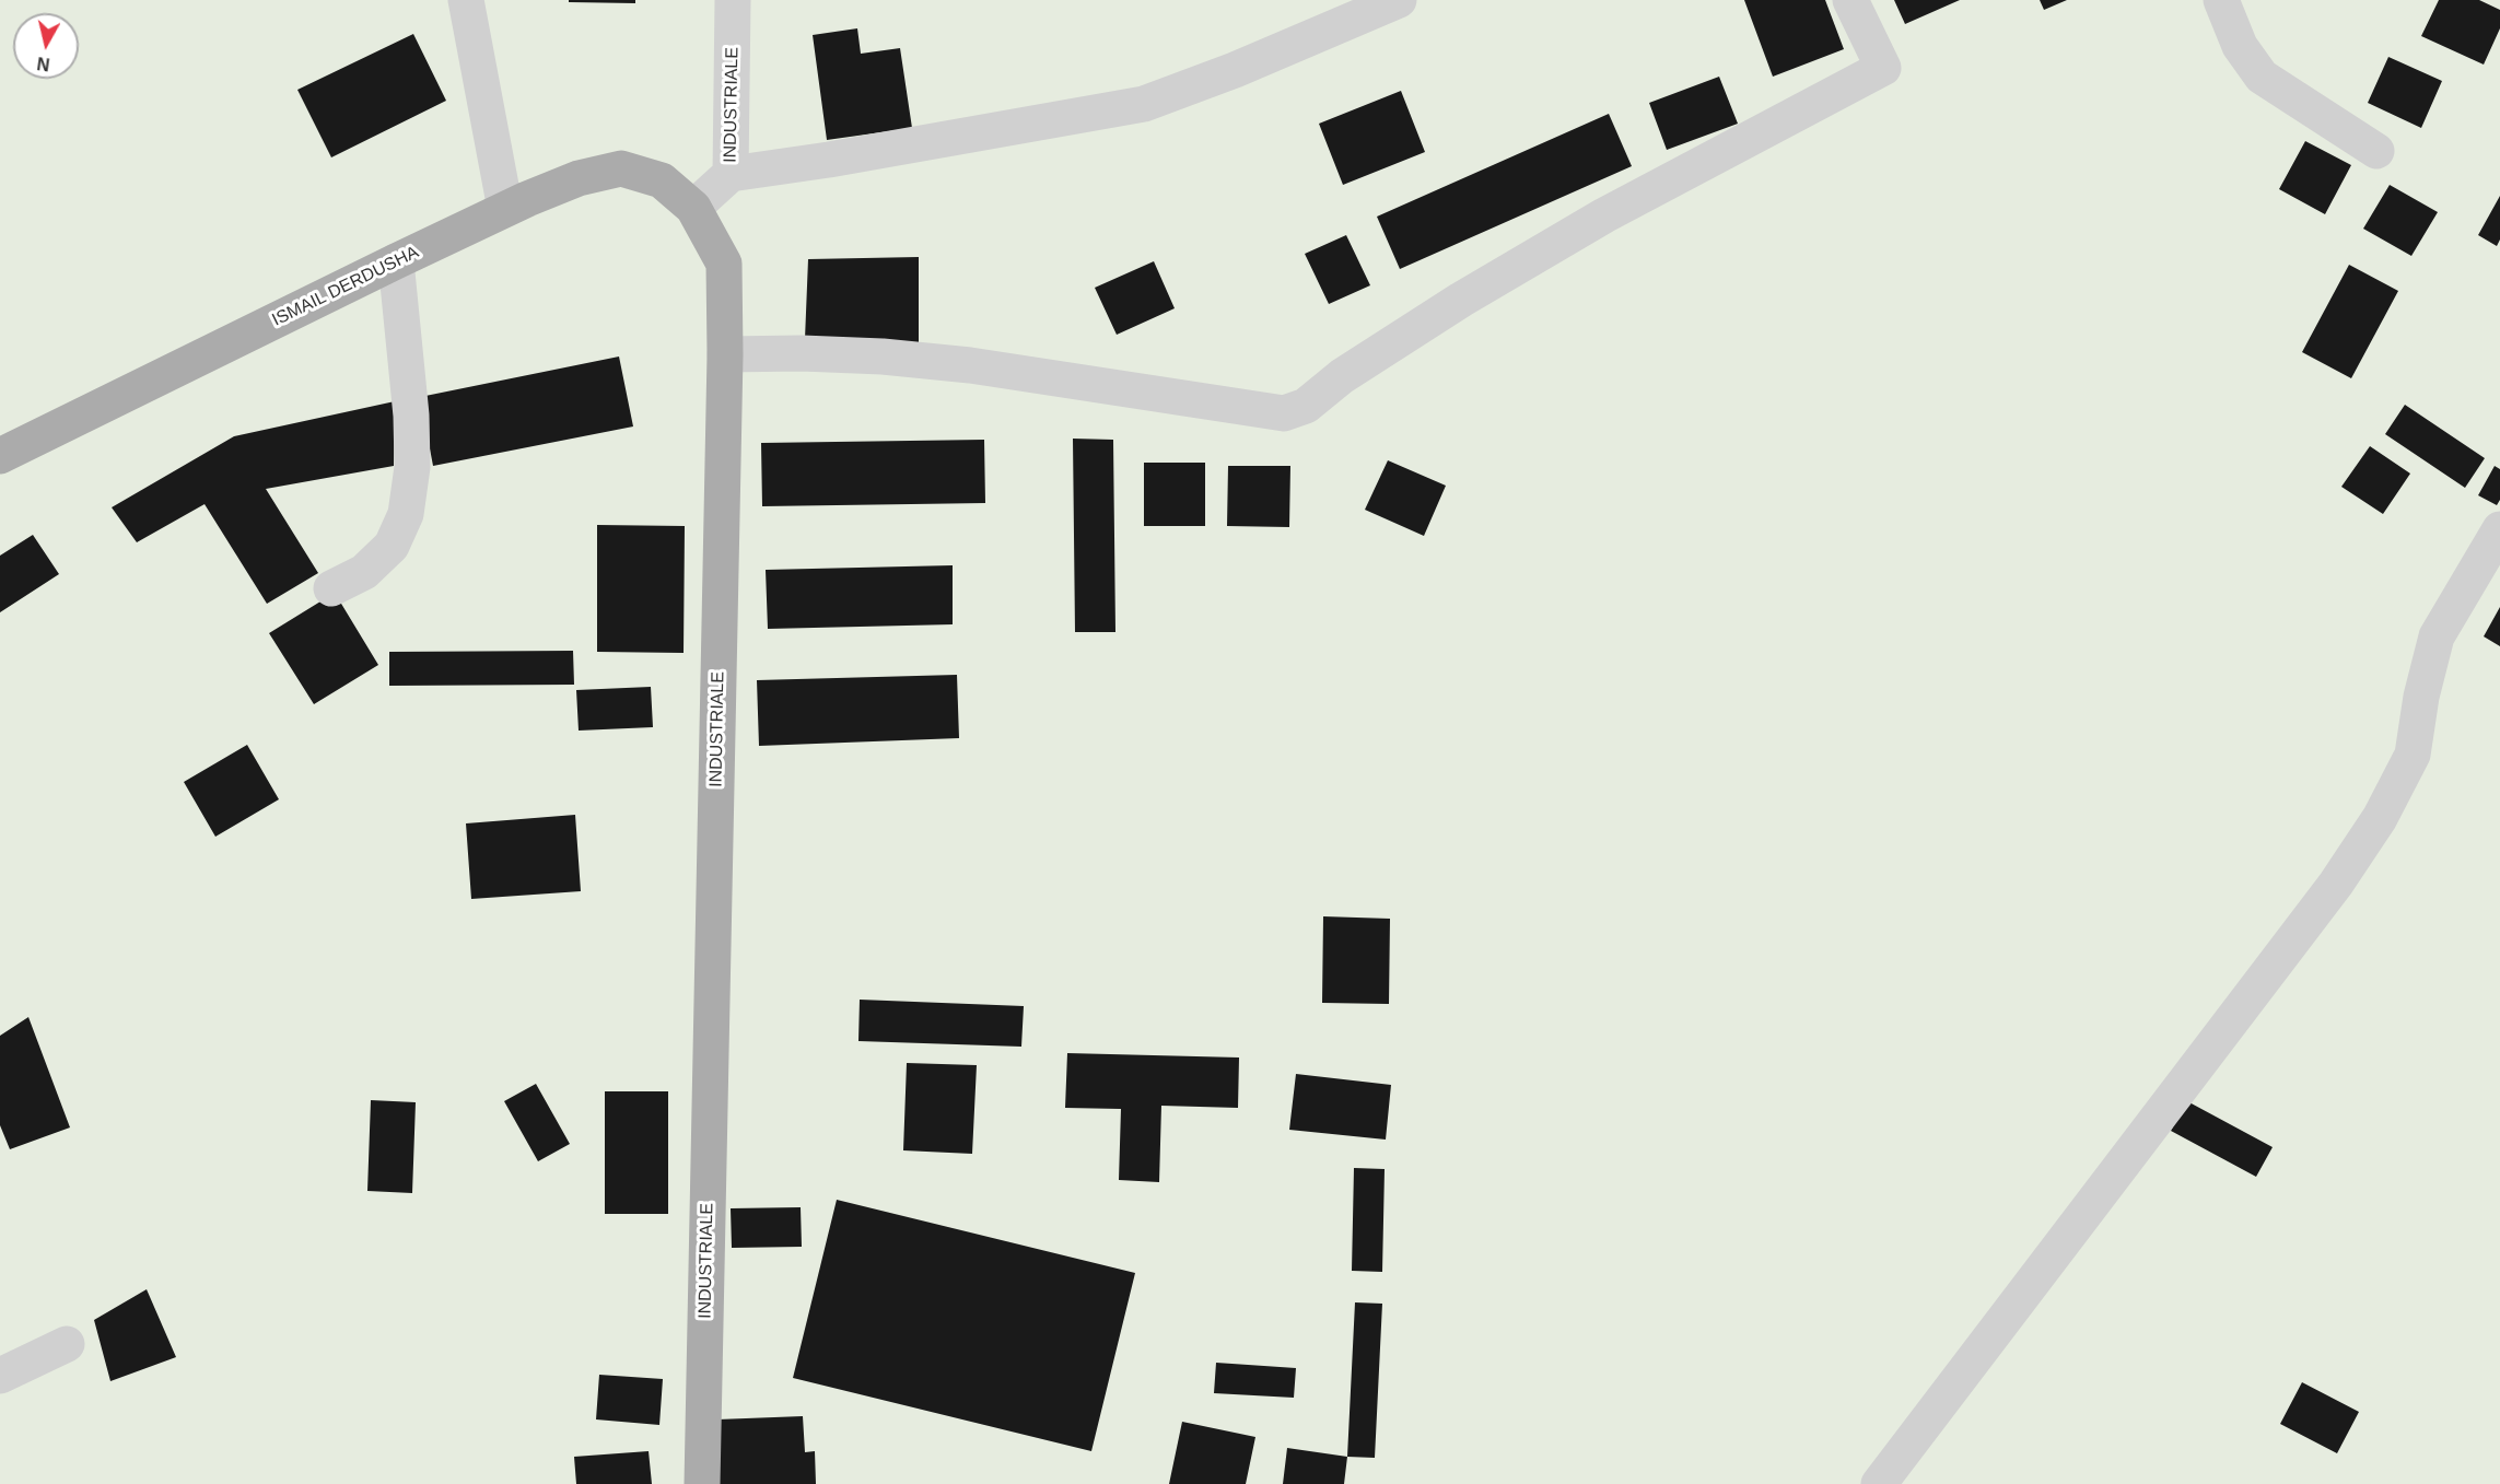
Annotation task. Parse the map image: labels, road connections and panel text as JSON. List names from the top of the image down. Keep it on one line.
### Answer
{"streets":{"main road":["INDUSTRIALE","ISMAIL DERDUSHA"]},"crossings":[["INDUSTRIALE","ISMAIL DERDUSHA"]],"north":"bottom"}
